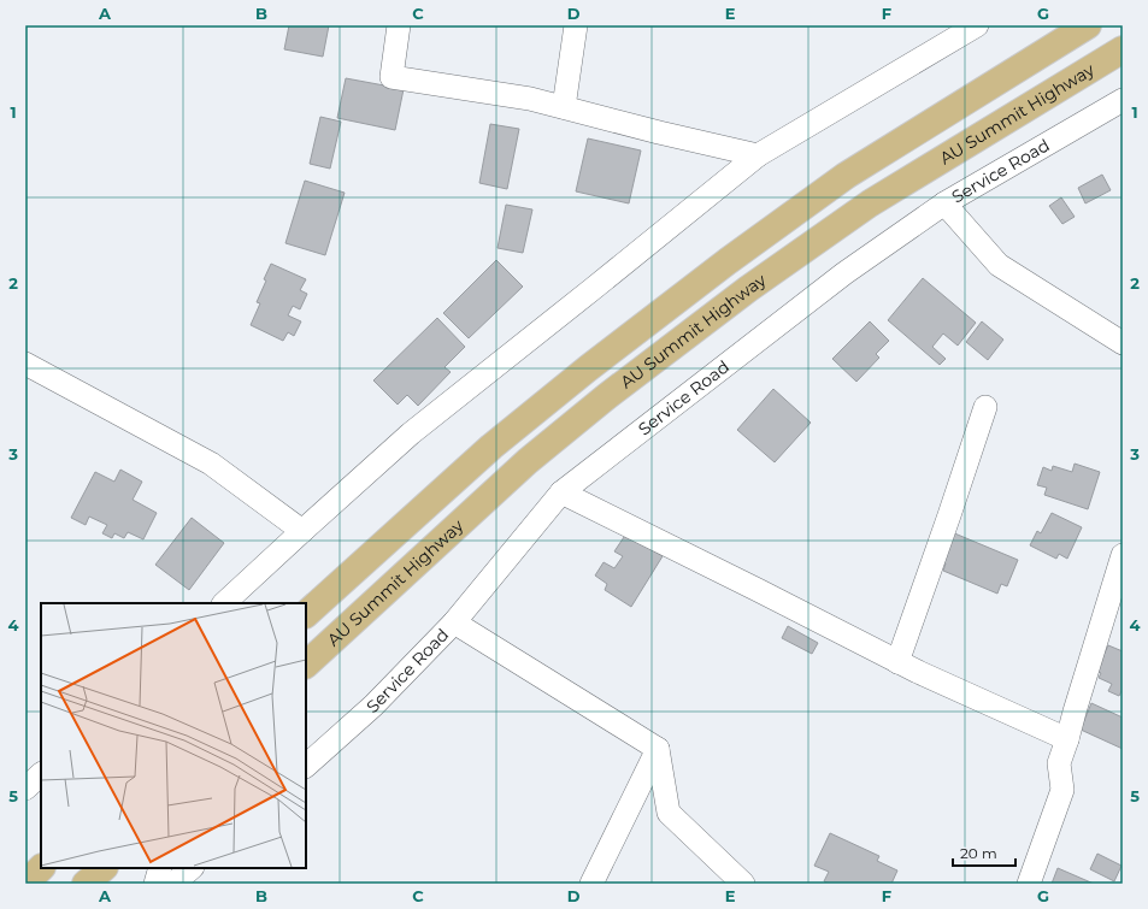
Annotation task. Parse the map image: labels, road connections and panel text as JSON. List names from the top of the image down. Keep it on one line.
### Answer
{"streets":{"main road":["AU Summit Highway"],"street":["Service Road"]},"scale_bar":"20 m","grid":{"columns":["A","B","C","D","E","F","G"],"rows":["1","2","3","4","5"]}}
